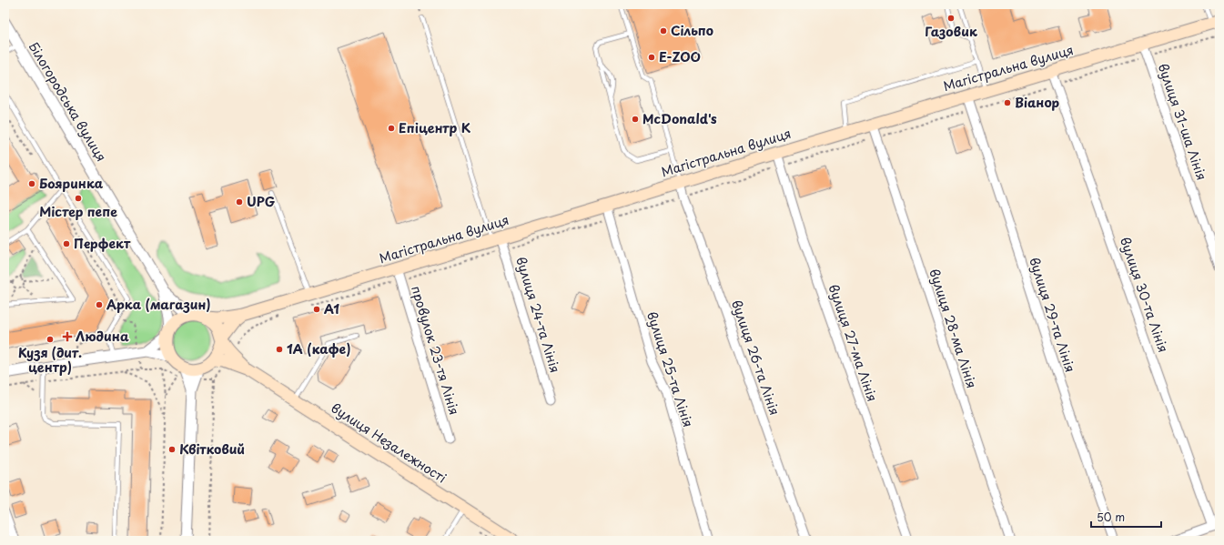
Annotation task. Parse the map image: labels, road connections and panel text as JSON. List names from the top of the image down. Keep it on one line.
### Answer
{"streets":{"main road":["Магістральна вулиця","вулиця Незалежності"],"street":["Білогородська вулиця","вулиця 31-ша Лінія","вулиця 30-та Лінія","вулиця 24-та Лінія","вулиця 29-та Лінія","вулиця 28-ма Лінія","вулиця 27-ма Лінія","провулок 23-тя Лінія","вулиця 26-та Лінія","вулиця 25-та Лінія"]},"crossings":[["Магістральна вулиця","вулиця 31-ша Лінія"],["Магістральна вулиця","вулиця 30-та Лінія"],["Магістральна вулиця","вулиця 24-та Лінія"],["Магістральна вулиця","вулиця 29-та Лінія"],["Магістральна вулиця","вулиця 28-ма Лінія"],["Магістральна вулиця","вулиця 27-ма Лінія"],["Магістральна вулиця","провулок 23-тя Лінія"],["Магістральна вулиця","вулиця 26-та Лінія"],["Магістральна вулиця","вулиця 25-та Лінія"]],"places":{"other":["Газовик","Сільпо","E-ZOO","Віанор","McDonald's","Епіцентр К","Бояринка","Містер пепе","UPG","Перфект","Арка (магазин)","А1","Кузя (дит. центр)","1А (кафе)","Квітковий"],"health":["Людина"]},"scale_bar":"50 m"}
